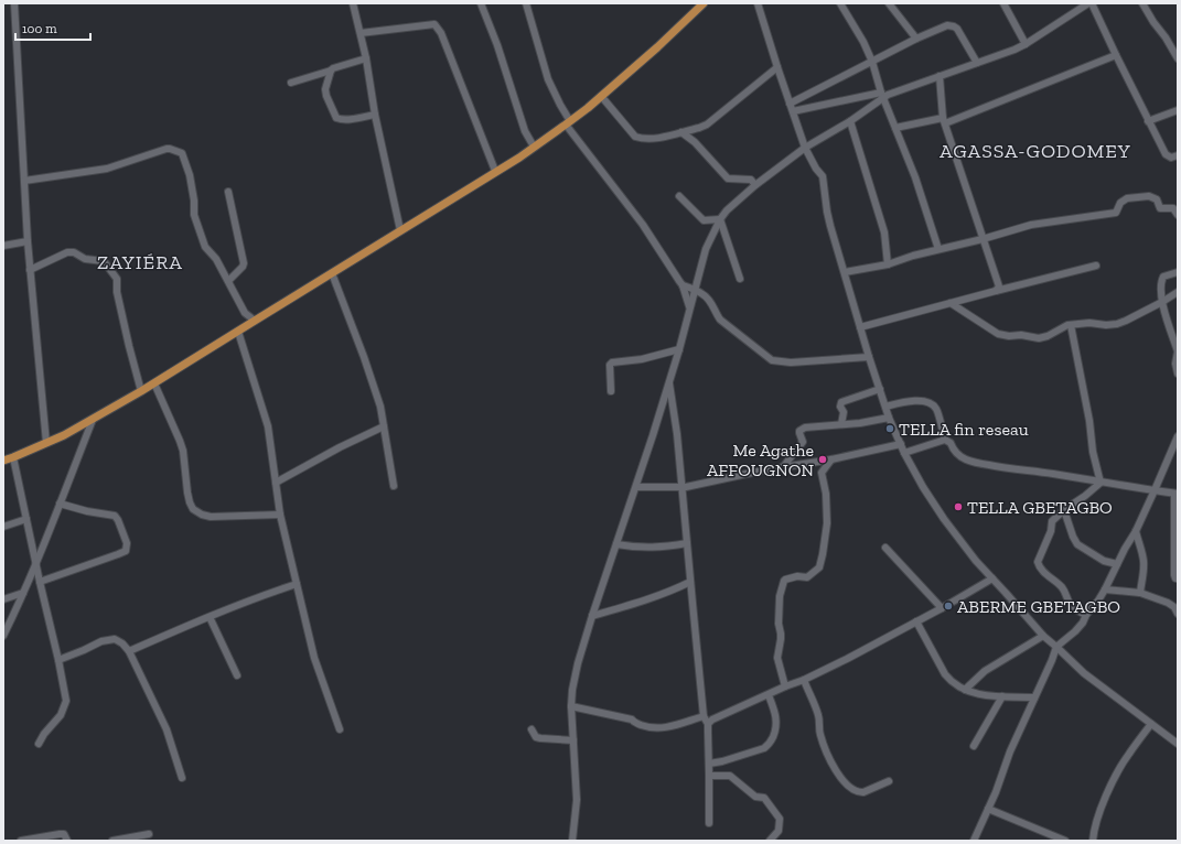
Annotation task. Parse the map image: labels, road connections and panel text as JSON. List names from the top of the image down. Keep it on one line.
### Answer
{"districts":["AGASSA-GODOMEY","ZAYIÉRA"],"places":["TELLA fin reseau","Me Agathe AFFOUGNON","TELLA GBETAGBO","ABERME GBETAGBO"],"scale_bar":"100 m"}
